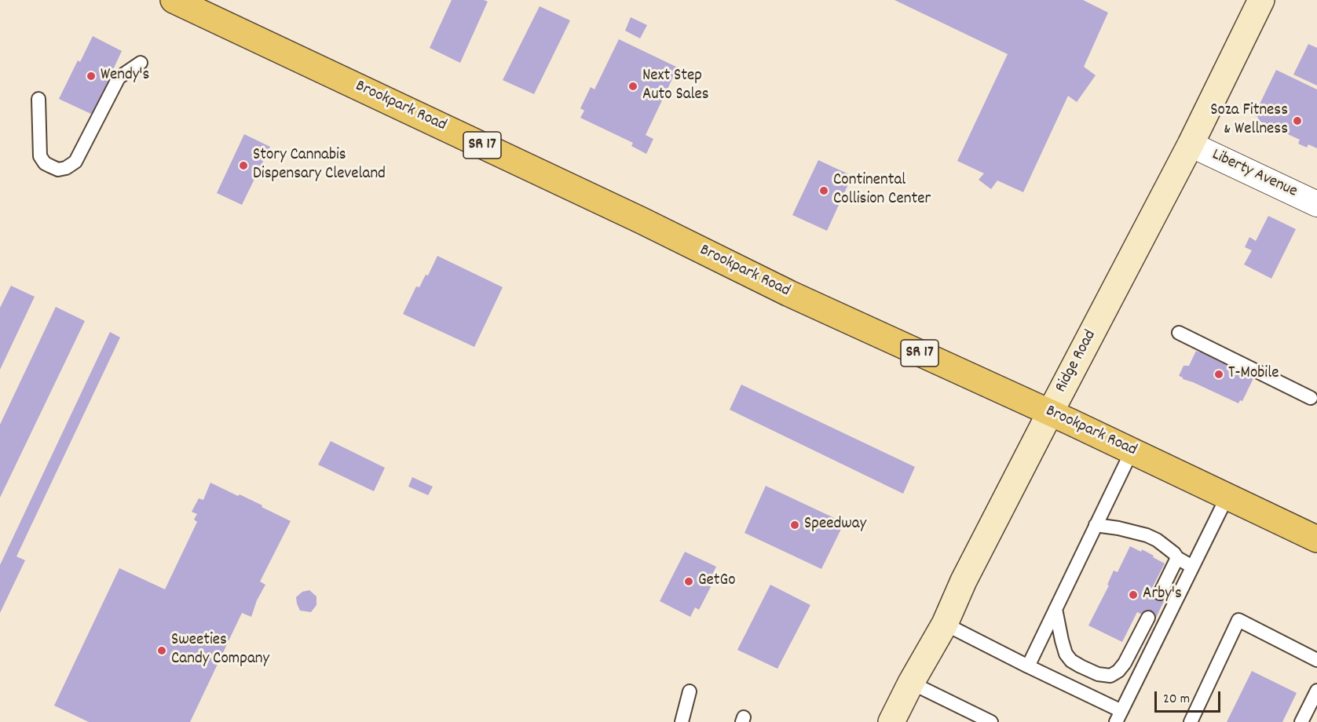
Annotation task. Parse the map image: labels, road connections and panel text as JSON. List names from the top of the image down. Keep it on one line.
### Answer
{"streets":{"main road":["Brookpark Road","SR 17","Ridge Road"],"street":["Liberty Avenue"]},"crossings":[["Brookpark Road","Ridge Road"],["Liberty Avenue","Ridge Road"]],"places":["Wendy's","Next Step Auto Sales","Soza Fitness & Wellness","Story Cannabis Dispensary Cleveland","Continental Collision Center","T-Mobile","Speedway","GetGo","Arby's","Sweeties Candy Company"],"scale_bar":"20 m"}
